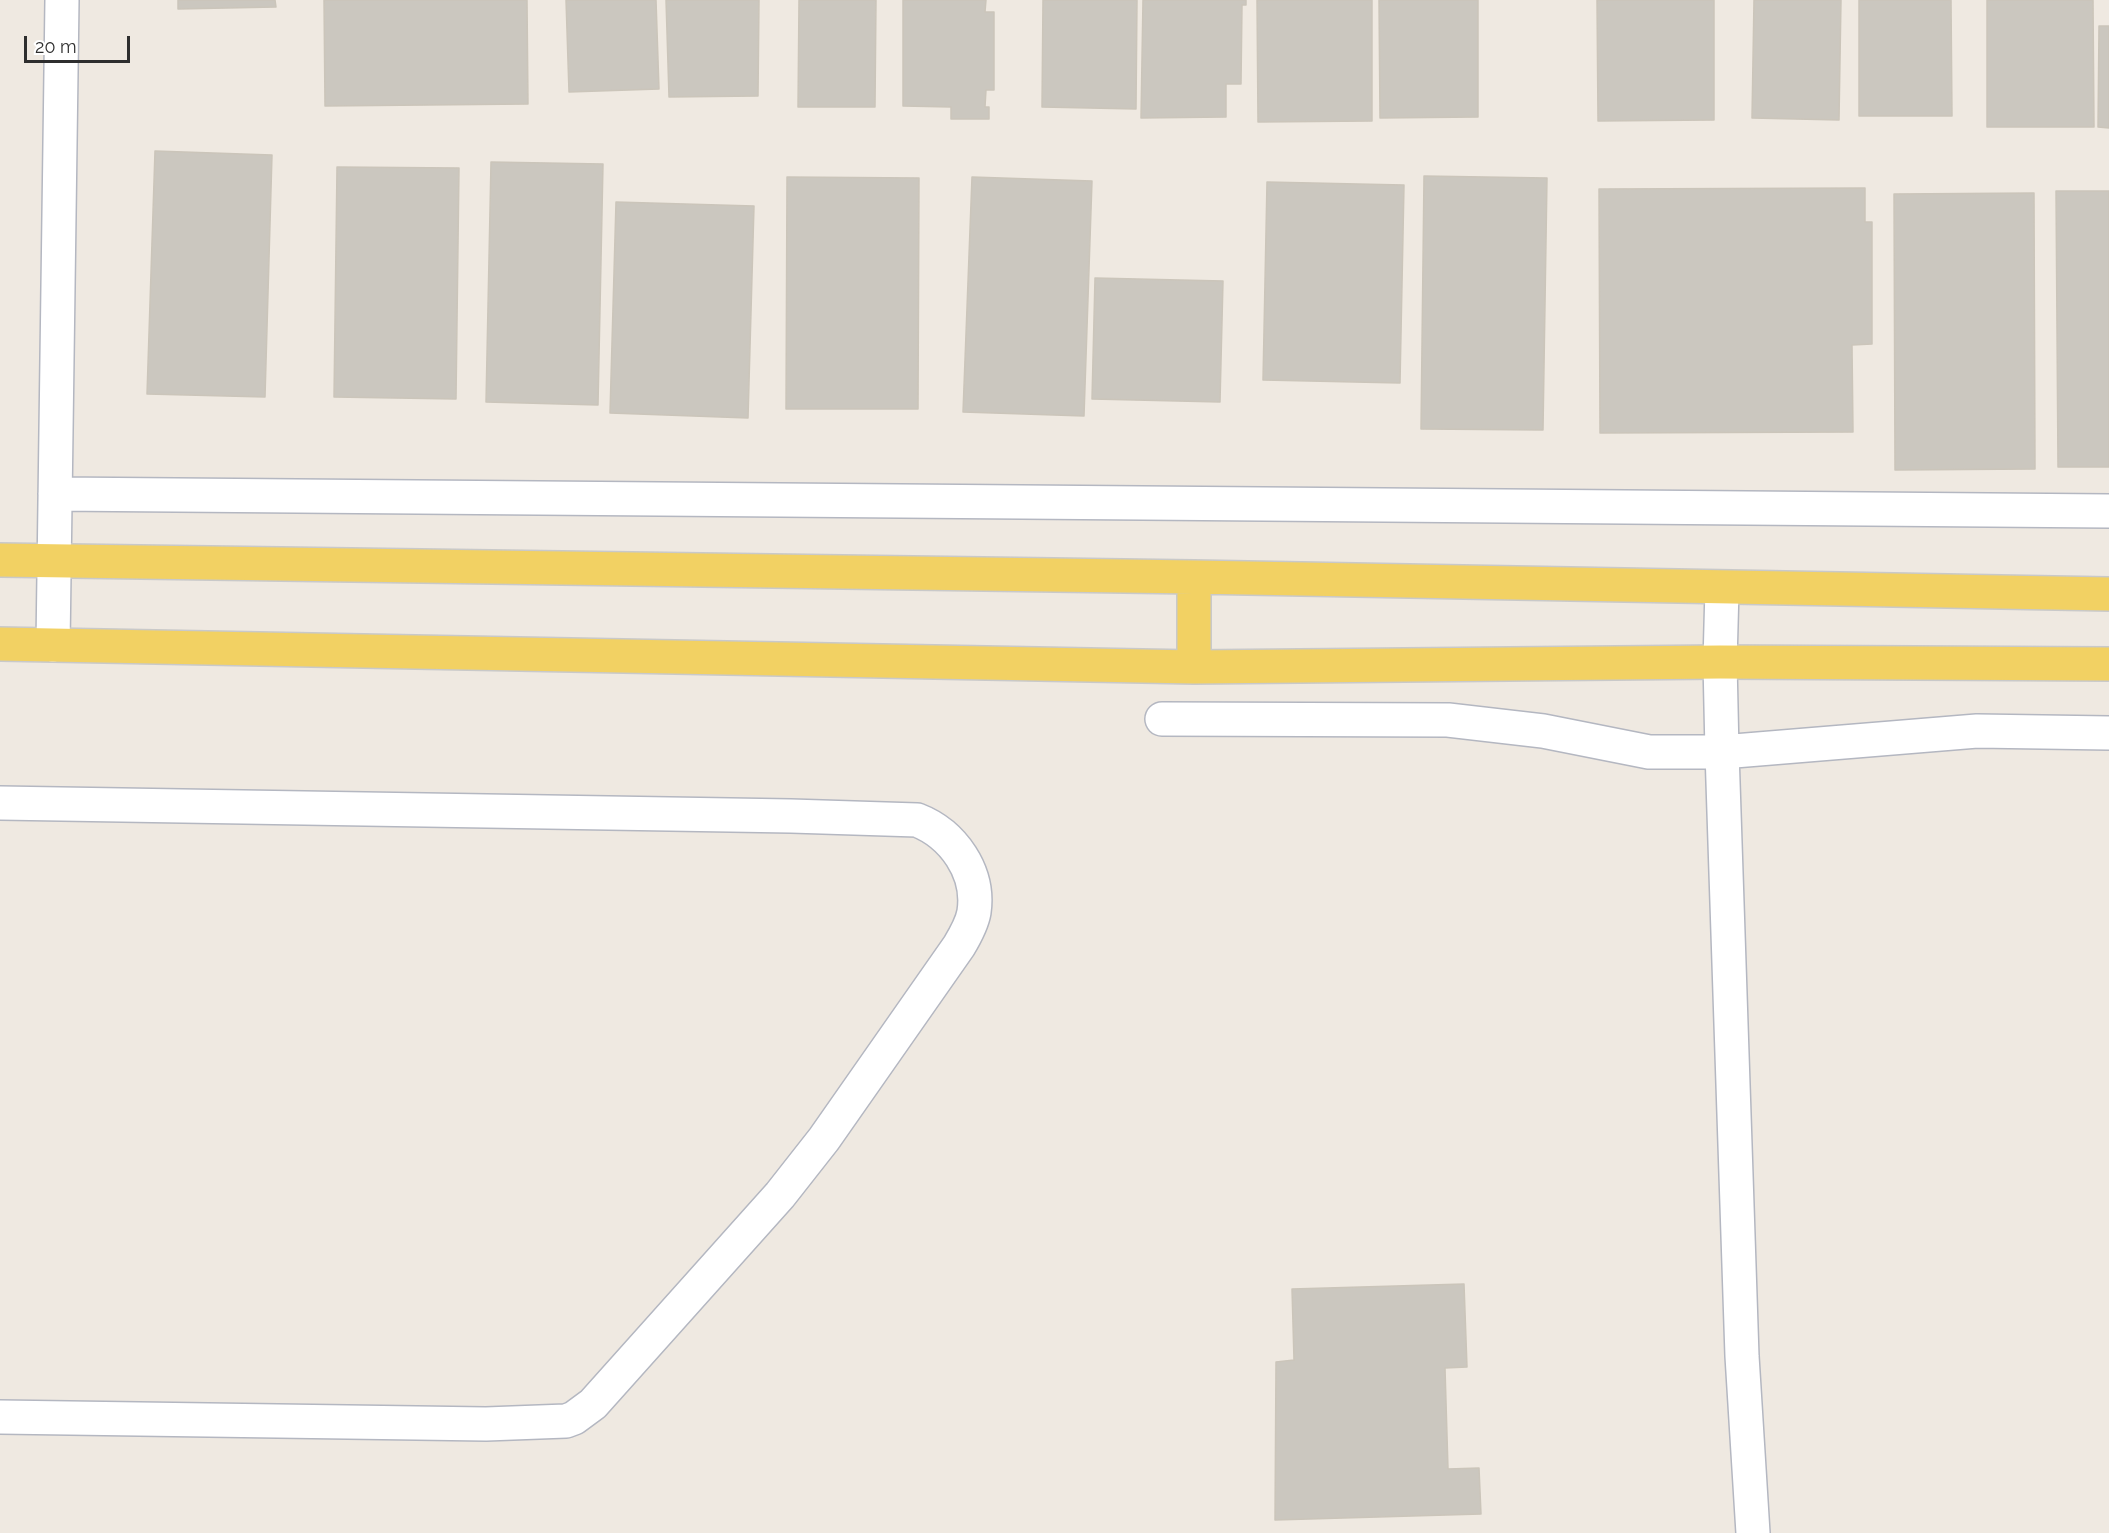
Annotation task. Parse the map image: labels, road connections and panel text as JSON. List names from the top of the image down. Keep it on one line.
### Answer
{"scale_bar":"20 m"}
